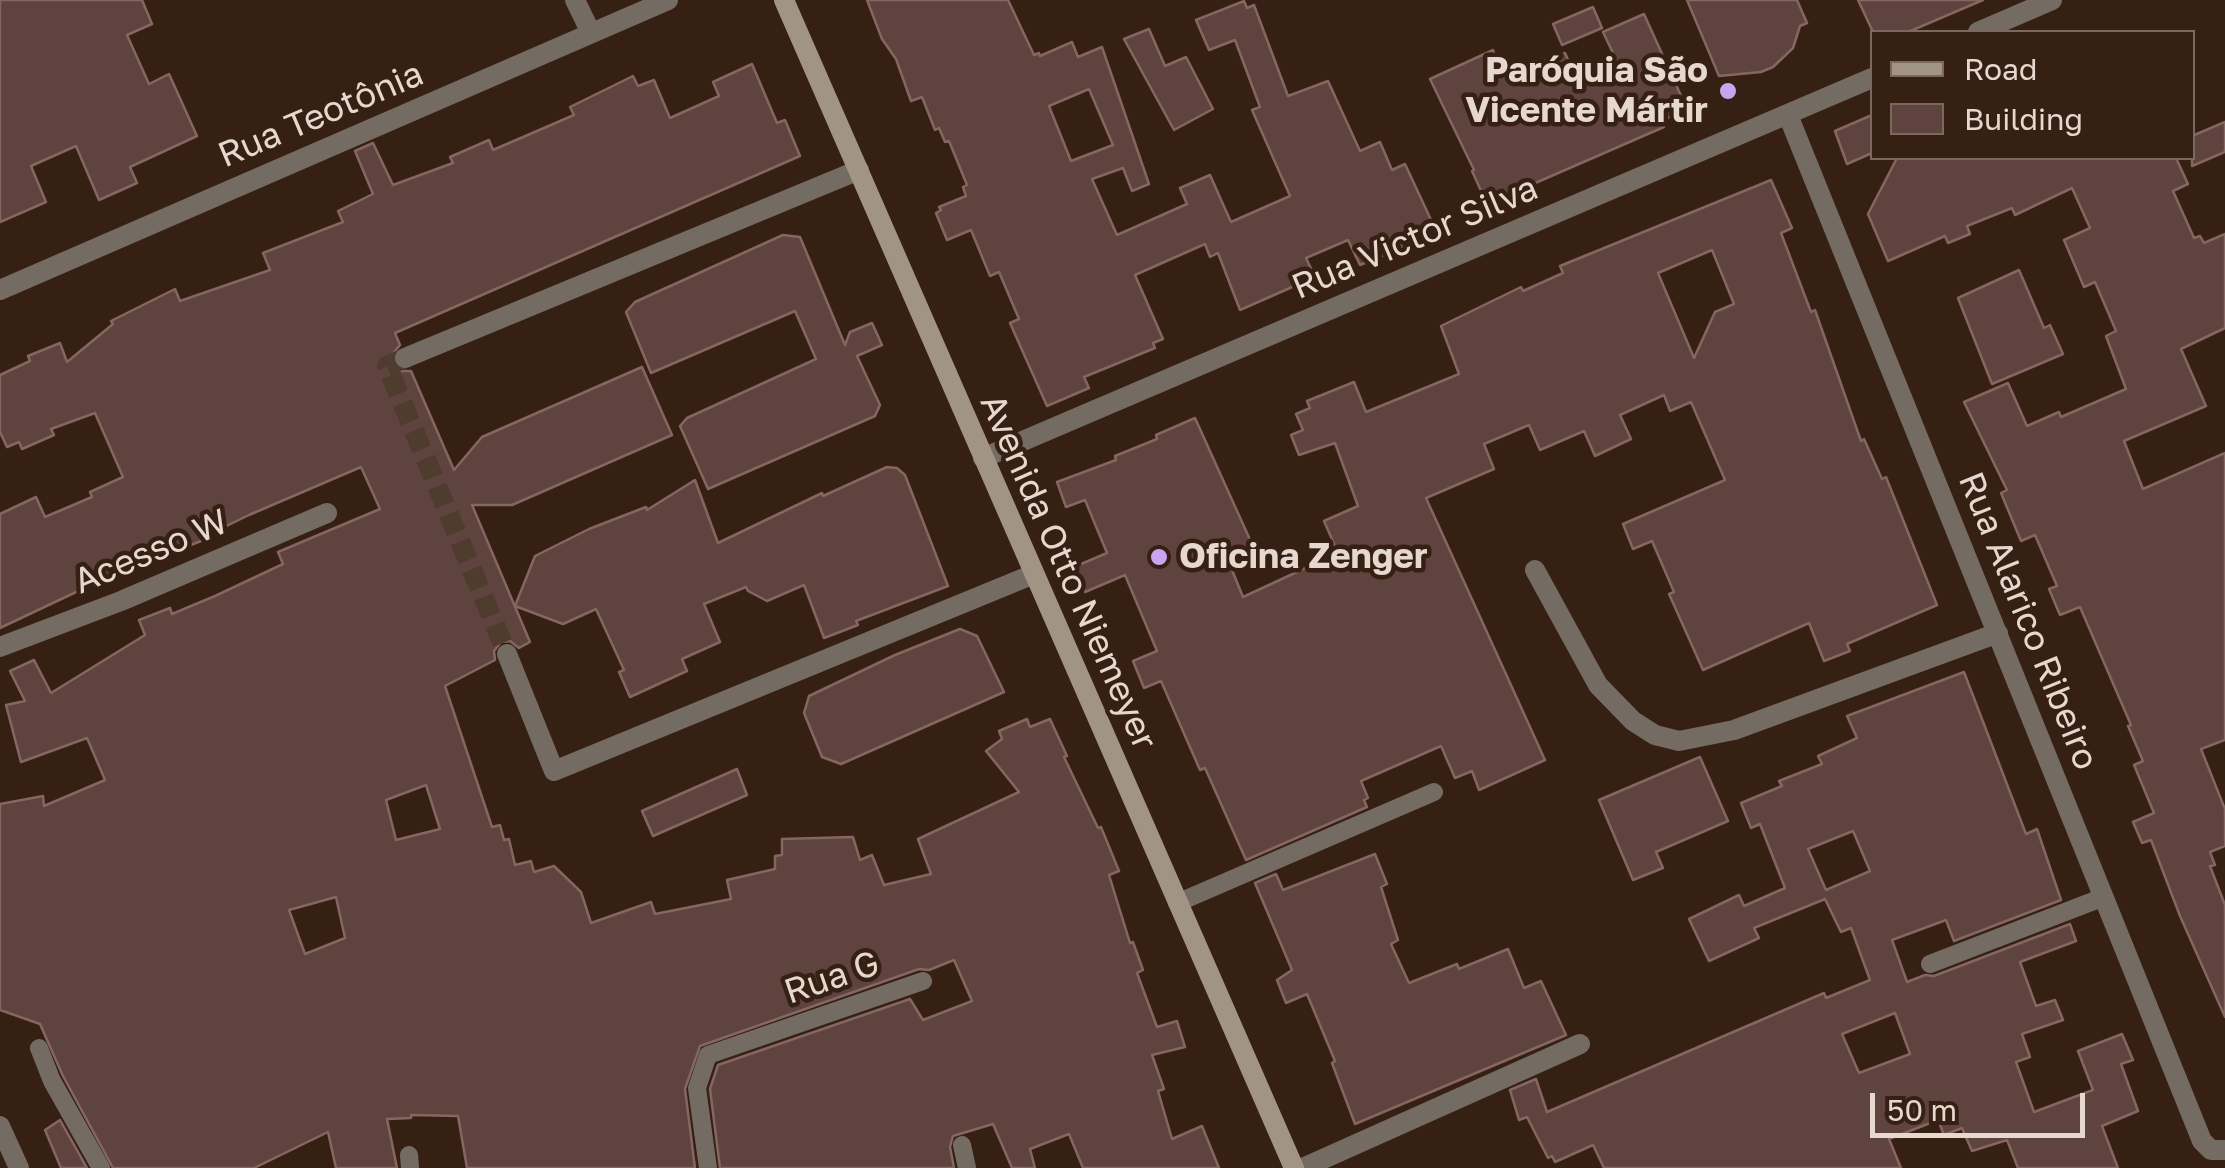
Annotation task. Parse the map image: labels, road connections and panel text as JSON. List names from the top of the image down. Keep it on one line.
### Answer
{"streets":{"main road":["Avenida Otto Niemeyer"],"street":["Rua Teotônia","Rua Victor Silva","Acesso W","Rua Alarico Ribeiro"],"lane":["Rua G"]},"crossings":[["Rua Victor Silva","Avenida Otto Niemeyer"],["Rua Victor Silva","Rua Alarico Ribeiro"]],"places":["Paróquia São Vicente Mártir","Oficina Zenger"],"legend":["Road","Building"],"scale_bar":"50 m"}
